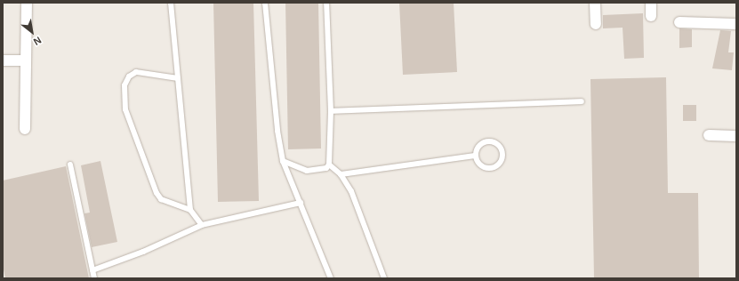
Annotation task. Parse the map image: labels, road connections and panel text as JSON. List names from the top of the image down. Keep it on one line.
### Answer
{"north":"bottom right"}
